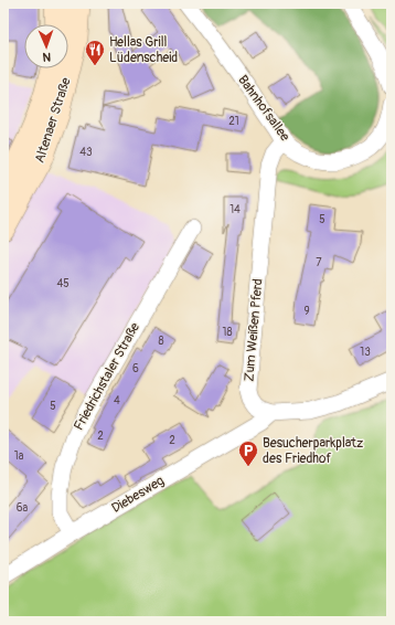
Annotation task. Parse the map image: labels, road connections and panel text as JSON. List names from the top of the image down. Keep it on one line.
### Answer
{"streets":{"main road":["Altenaer Straße"],"street":["Bahnhofsallee","Zum Weißen Pferd","Friedrichstaler Straße","Diebesweg"]},"crossings":[["Bahnhofsallee","Zum Weißen Pferd"],["Zum Weißen Pferd","Diebesweg"],["Friedrichstaler Straße","Diebesweg"]],"places":{"restaurant":["Hellas Grill Lüdenscheid"],"parking":["Besucherparkplatz des Friedhof"]},"house_numbers":["21","43","14","5","7","45","9","18","8","13","6","4","5","2","2","1a","6a"],"north":"bottom"}
